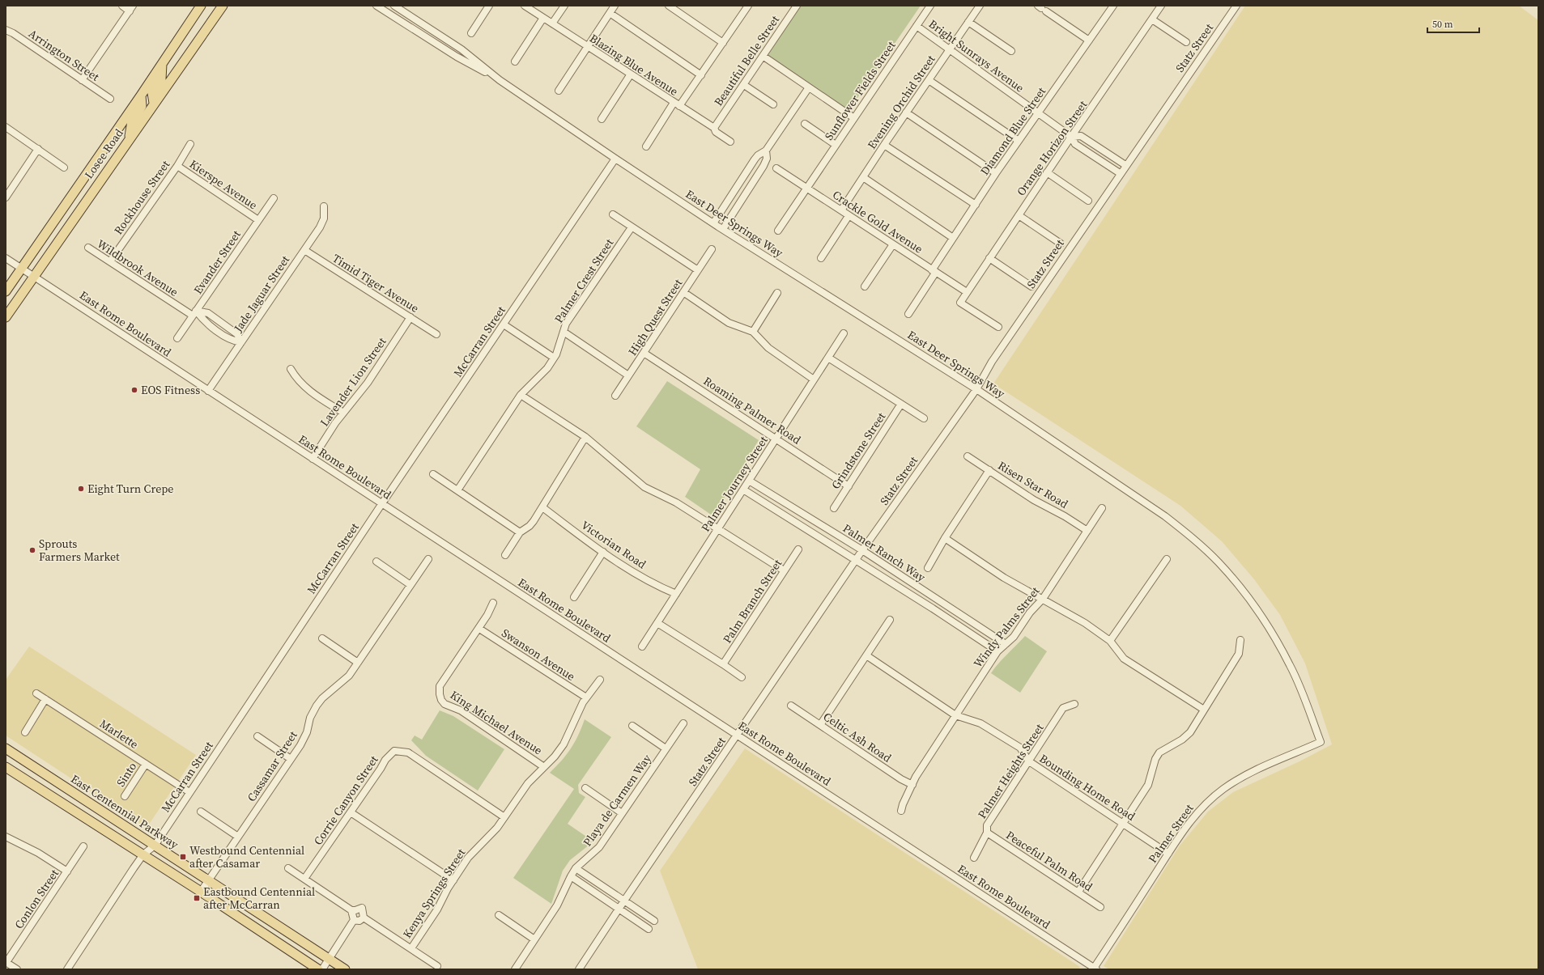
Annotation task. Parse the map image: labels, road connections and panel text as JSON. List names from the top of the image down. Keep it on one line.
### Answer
{"streets":{"main road":["Losee Road","East Centennial Parkway"],"street":["Statz Street","Arrington Street","Bright Sunrays Avenue","Beautiful Belle Street","Blazing Blue Avenue","Sunflower Fields Street","Evening Orchid Street","Diamond Blue Street","Orange Horizon Street","Kierspe Avenue","Rockhouse Street","Crackle Gold Avenue","East Deer Springs Way","Evander Street","Wildbrook Avenue","Palmer Crest Street","Timid Tiger Avenue","Jade Jaguar Street","High Quest Street","East Rome Boulevard","McCarran Street","Lavender Lion Street","Roaming Palmer Road","Grindstone Street","Palmer Journey Street","Risen Star Road","Victorian Road","Palmer Ranch Way","Palm Branch Street","Windy Palms Street","Swanson Avenue","King Michael Avenue","Marlette","Celtic Ash Road","Cassamar Street","Palmer Heights Street","Sinto","Bounding Home Road","Corrie Canyon Street","Playa de Carmen Way","Palmer Street","Peaceful Palm Road","Kenya Springs Street","Conlon Street"]},"crossings":[["Statz Street","Bright Sunrays Avenue"],["Statz Street","East Deer Springs Way"],["Statz Street","East Rome Boulevard"],["Statz Street","Palmer Ranch Way"],["Bright Sunrays Avenue","Sunflower Fields Street"],["Bright Sunrays Avenue","Evening Orchid Street"],["Bright Sunrays Avenue","Diamond Blue Street"],["Bright Sunrays Avenue","Orange Horizon Street"],["Beautiful Belle Street","Blazing Blue Avenue"],["Sunflower Fields Street","Crackle Gold Avenue"],["Evening Orchid Street","Crackle Gold Avenue"],["Diamond Blue Street","Crackle Gold Avenue"],["Orange Horizon Street","Crackle Gold Avenue"],["Losee Road","East Rome Boulevard"],["Kierspe Avenue","Rockhouse Street"],["Kierspe Avenue","Evander Street"],["Rockhouse Street","Wildbrook Avenue"],["East Deer Springs Way","McCarran Street"],["East Deer Springs Way","Palmer Street"],["Evander Street","Wildbrook Avenue"],["Wildbrook Avenue","Jade Jaguar Street"],["Timid Tiger Avenue","Jade Jaguar Street"],["Timid Tiger Avenue","Lavender Lion Street"],["Jade Jaguar Street","East Rome Boulevard"],["High Quest Street","Roaming Palmer Road"],["East Rome Boulevard","McCarran Street"],["East Rome Boulevard","Lavender Lion Street"],["East Rome Boulevard","Palmer Street"],["McCarran Street","Marlette"],["McCarran Street","East Centennial Parkway"],["Roaming Palmer Road","Grindstone Street"],["Roaming Palmer Road","Palmer Journey Street"],["Palmer Journey Street","Victorian Road"],["Palmer Journey Street","Palmer Ranch Way"],["Risen Star Road","Windy Palms Street"],["Palmer Ranch Way","Windy Palms Street"],["Windy Palms Street","Celtic Ash Road"],["Windy Palms Street","Bounding Home Road"],["Swanson Avenue","King Michael Avenue"],["Swanson Avenue","Kenya Springs Street"],["King Michael Avenue","Kenya Springs Street"],["Marlette","Sinto"],["Cassamar Street","East Centennial Parkway"],["Palmer Heights Street","Bounding Home Road"],["Palmer Heights Street","Peaceful Palm Road"],["Bounding Home Road","Palmer Street"],["Corrie Canyon Street","Kenya Springs Street"]],"places":{"other":["EOS Fitness","Eight Turn Crepe","Sprouts Farmers Market"],"transit":["Westbound Centennial after Casamar","Eastbound Centennial after McCarran"]},"scale_bar":"50 m"}
